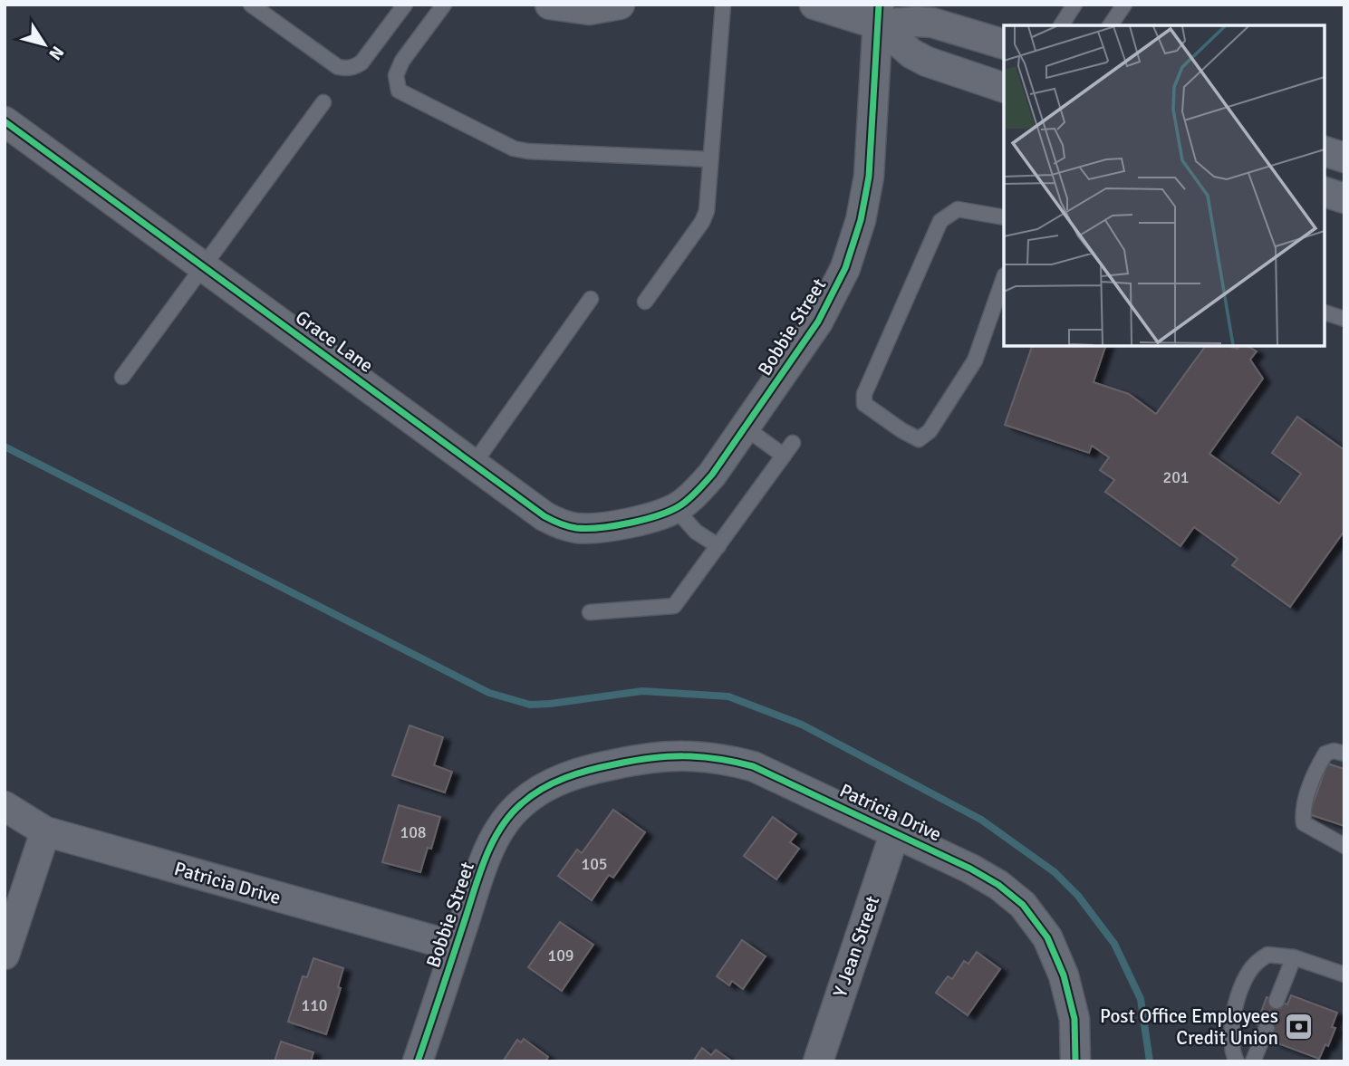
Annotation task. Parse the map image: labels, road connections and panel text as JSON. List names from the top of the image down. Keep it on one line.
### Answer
{"streets":{"street":["Bobbie Street","Grace Lane","Patricia Drive","Y Jean Street"]},"crossings":[["Bobbie Street","Grace Lane"],["Bobbie Street","Patricia Drive"],["Patricia Drive","Y Jean Street"]],"places":{"bank":["Post Office Employees Credit Union"]},"house_numbers":["201","108","105","109","110"],"north":"bottom right"}
